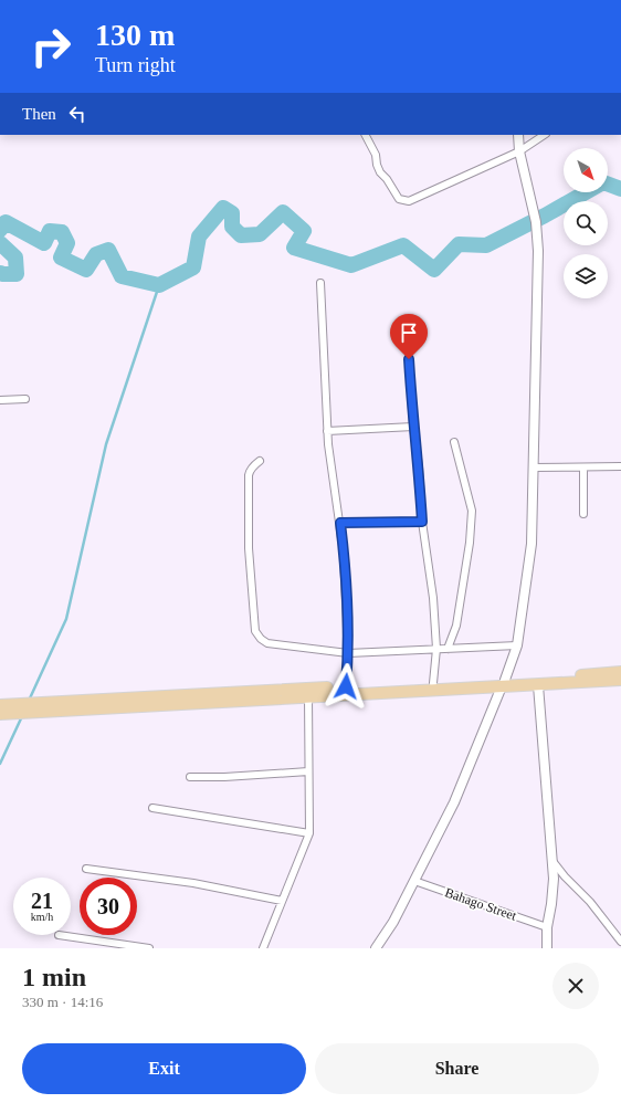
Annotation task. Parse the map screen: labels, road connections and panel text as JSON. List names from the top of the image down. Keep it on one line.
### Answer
{"streets":{"street":["Bahago Street"]},"north":"bottom right","page":{"turn":["130 m","Turn right"],"then":"Then","speed":"21 km/h","limit":"30","heading":["1 min","330 m · 14:16"],"buttons":["Exit","Share"]}}
